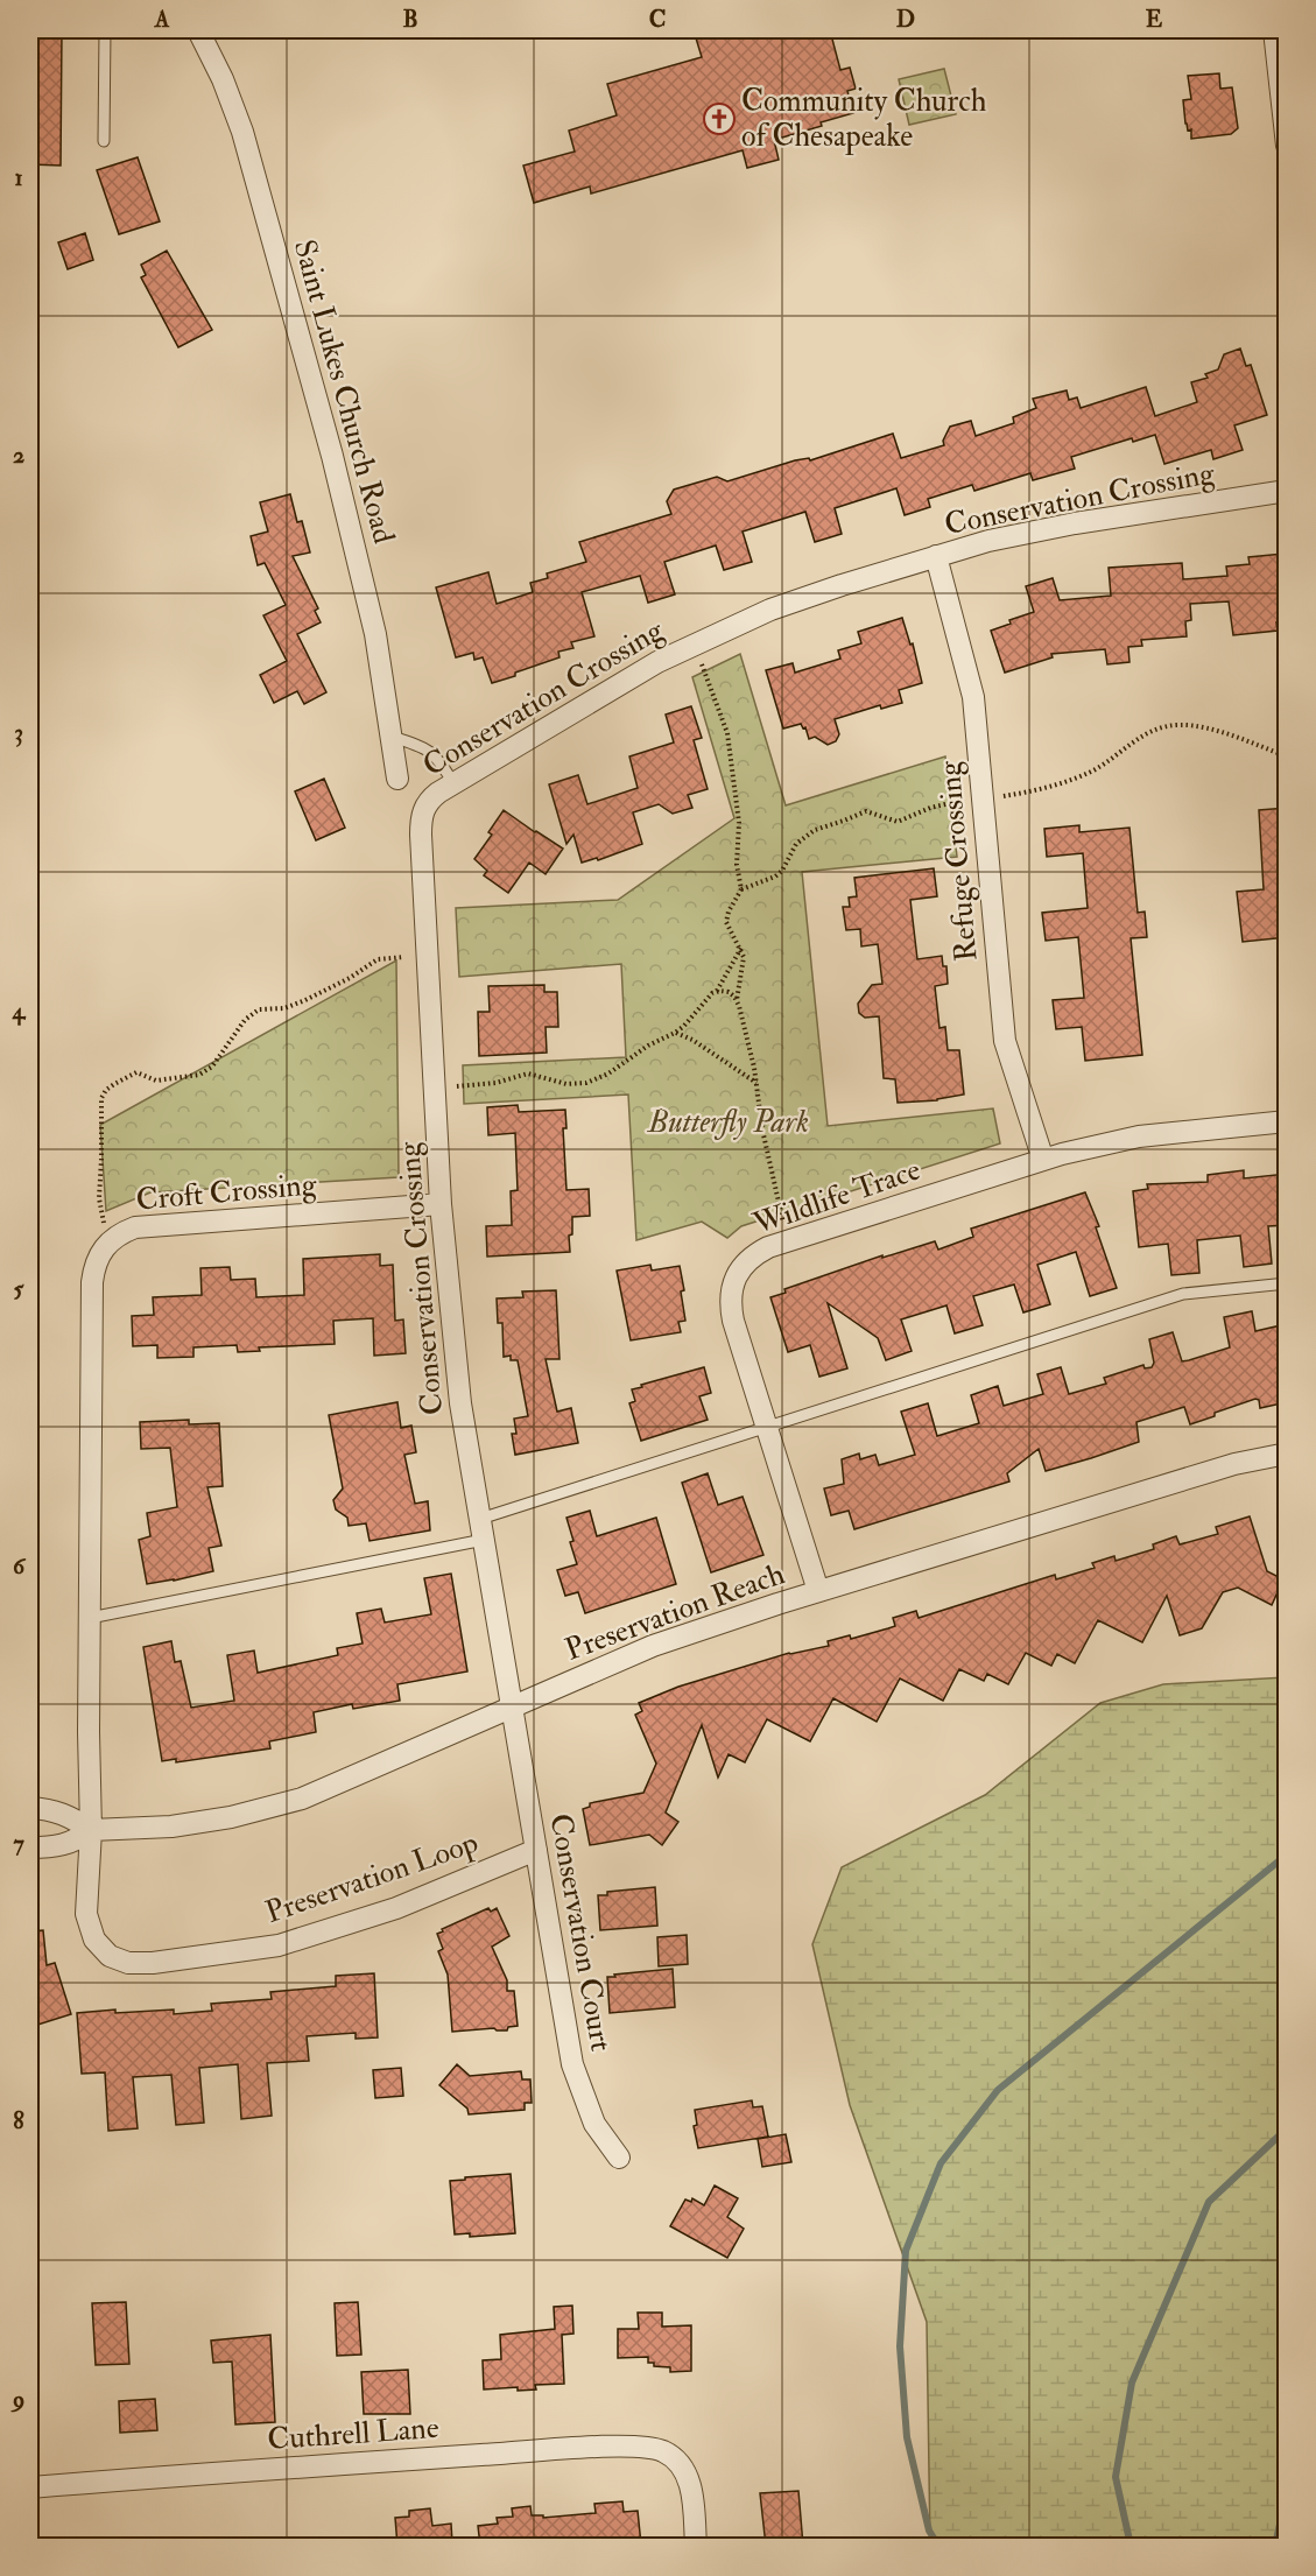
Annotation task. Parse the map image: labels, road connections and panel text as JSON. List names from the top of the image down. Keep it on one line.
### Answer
{"streets":{"street":["Saint Lukes Church Road","Conservation Crossing","Refuge Crossing","Croft Crossing","Wildlife Trace","Preservation Reach","Preservation Loop","Conservation Court","Cuthrell Lane"]},"crossings":[["Conservation Crossing","Refuge Crossing"],["Conservation Crossing","Croft Crossing"],["Conservation Crossing","Preservation Reach"],["Conservation Crossing","Conservation Court"],["Refuge Crossing","Wildlife Trace"],["Croft Crossing","Preservation Reach"],["Croft Crossing","Preservation Loop"],["Wildlife Trace","Preservation Reach"],["Preservation Reach","Preservation Loop"],["Preservation Reach","Conservation Court"],["Preservation Loop","Conservation Court"]],"parks":["Butterfly Park"],"places":{"church":["Community Church of Chesapeake"]},"grid":{"columns":["A","B","C","D","E"],"rows":["1","2","3","4","5","6","7","8","9"]}}
